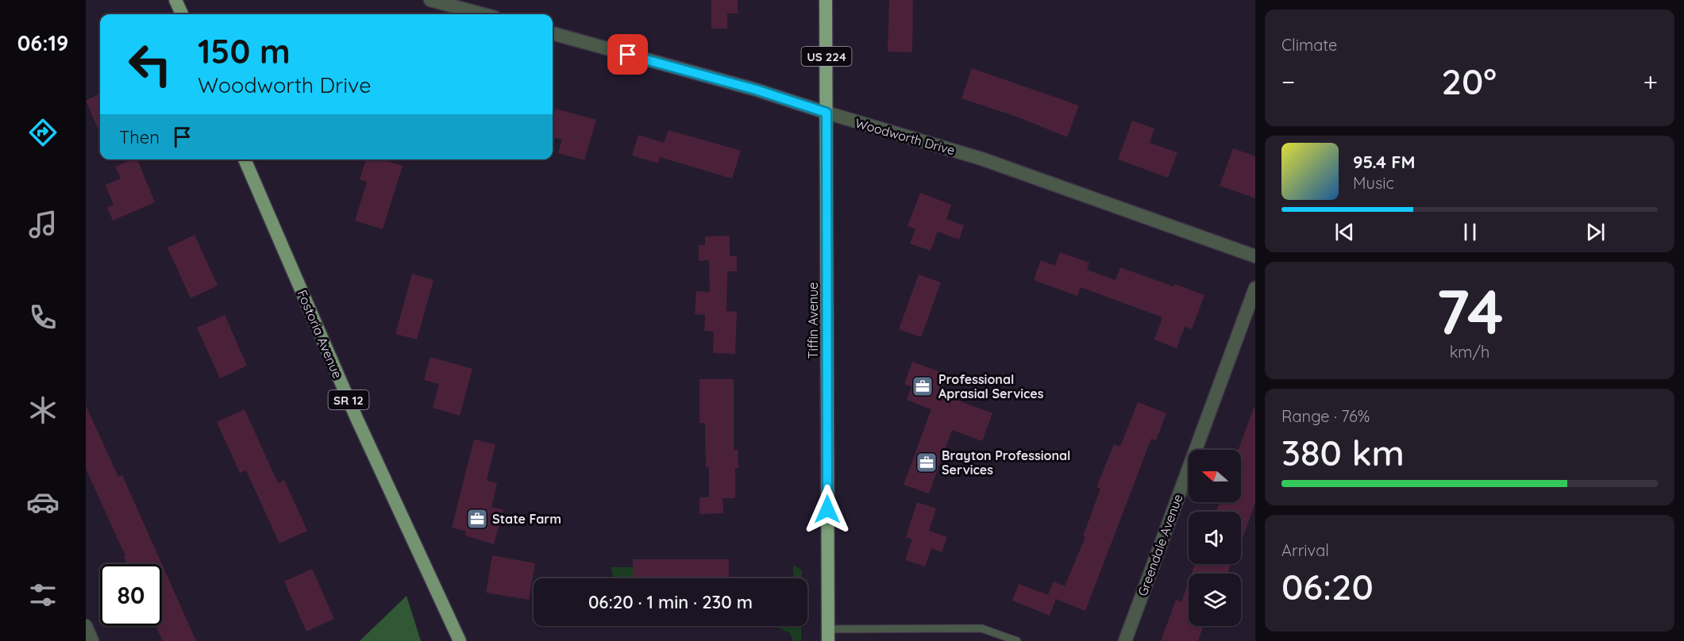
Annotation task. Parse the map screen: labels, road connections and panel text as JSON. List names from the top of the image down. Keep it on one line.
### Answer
{"streets":{"highway":["US 224","Tiffin Avenue"],"main road":["Fostoria Avenue","SR 12"],"street":["Woodworth Drive","Greendale Avenue"]},"crossings":[["Woodworth Drive","Tiffin Avenue"]],"places":{"office":["Professional Aprasial Services","Brayton Professional Services","State Farm"]},"north":"left","page":{"tabs":"06:19","tile":["Climate",["74","km/h"],["Range · 76%","380 km"],["Arrival","06:20"]],"turn":["150 m","Woodworth Drive"],"heat":["−","20°","+"],"then":"Then","song":["95.4 FM","Music"],"limit":"80","trip":"06:20 · 1 min · 230 m"}}
